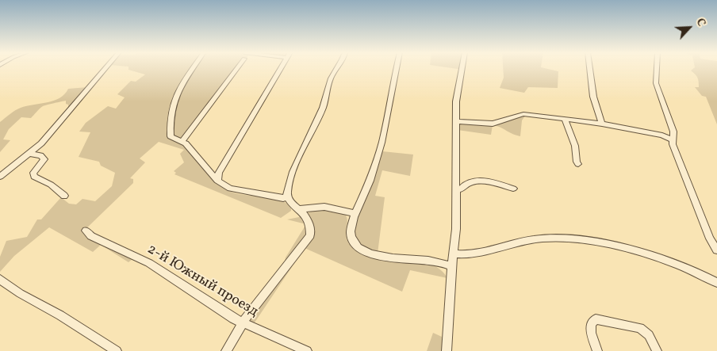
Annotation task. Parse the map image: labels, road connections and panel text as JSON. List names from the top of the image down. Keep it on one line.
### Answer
{"streets":{"street":["2-й Южный проезд"]},"north":"top right"}
